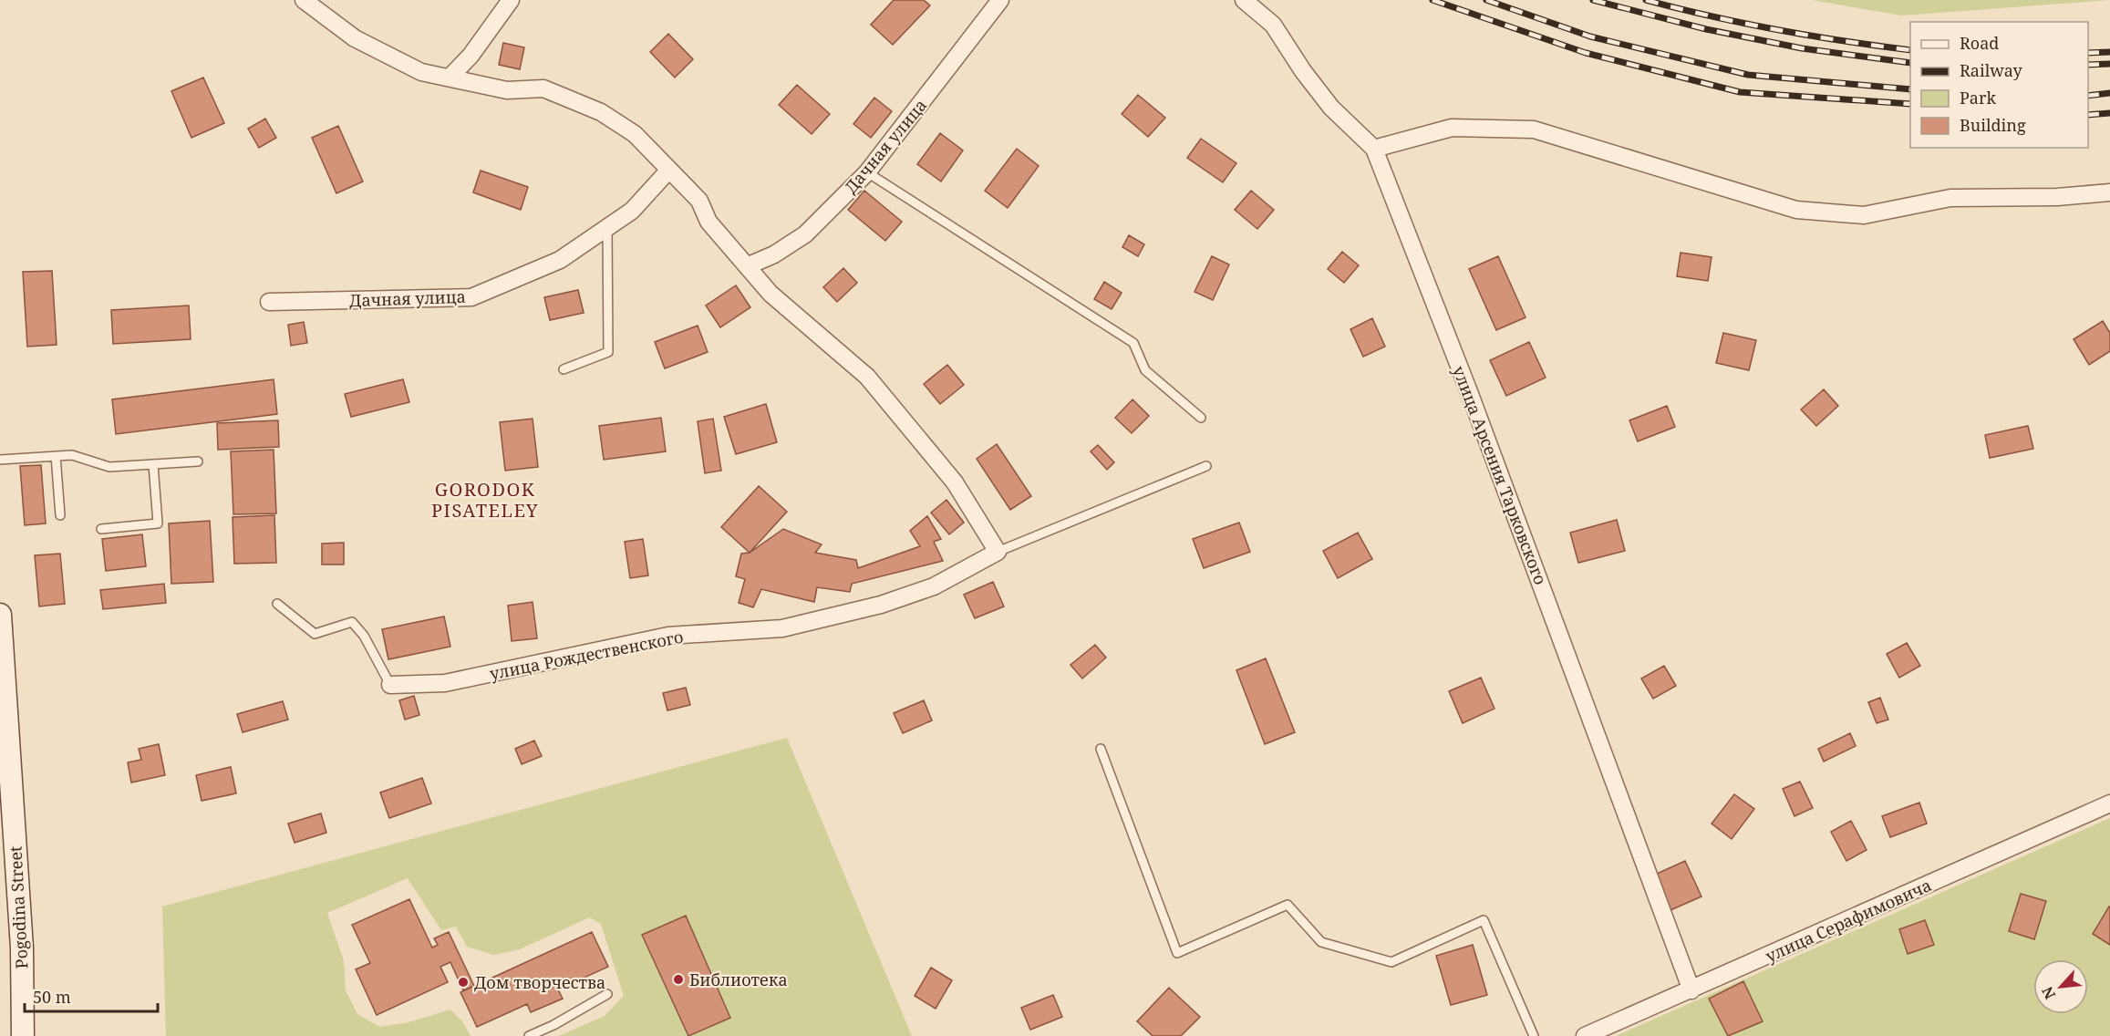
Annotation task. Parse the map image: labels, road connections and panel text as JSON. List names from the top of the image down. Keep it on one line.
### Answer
{"streets":{"main road":["Pogodina Street"],"street":["Дачная улица","улица Арсения Тарковского","улица Рождественского","улица Серафимовича"]},"crossings":[["улица Арсения Тарковского","улица Серафимовича"]],"districts":["GORODOK PISATELEY"],"places":["Библиотека","Дом творчества"],"legend":["Road","Railway","Park","Building"],"scale_bar":"50 m","north":"bottom left"}
